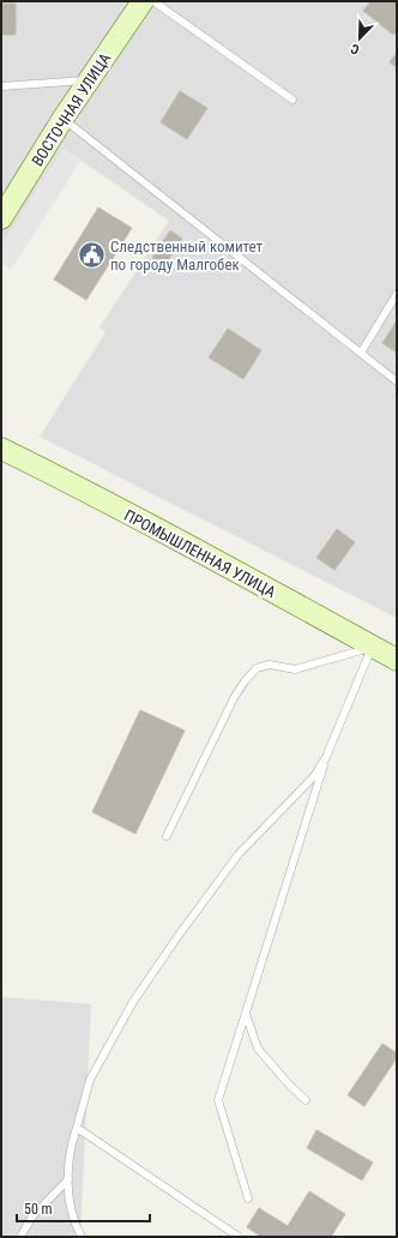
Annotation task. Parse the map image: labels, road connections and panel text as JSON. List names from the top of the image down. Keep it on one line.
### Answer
{"streets":{"street":["ВОСТОЧНАЯ УЛИЦА","ПРОМЫШЛЕННАЯ УЛИЦА"]},"places":{"public building":["Следственный комитет по городу Малгобек"]},"scale_bar":"50 m","north":"bottom left"}
